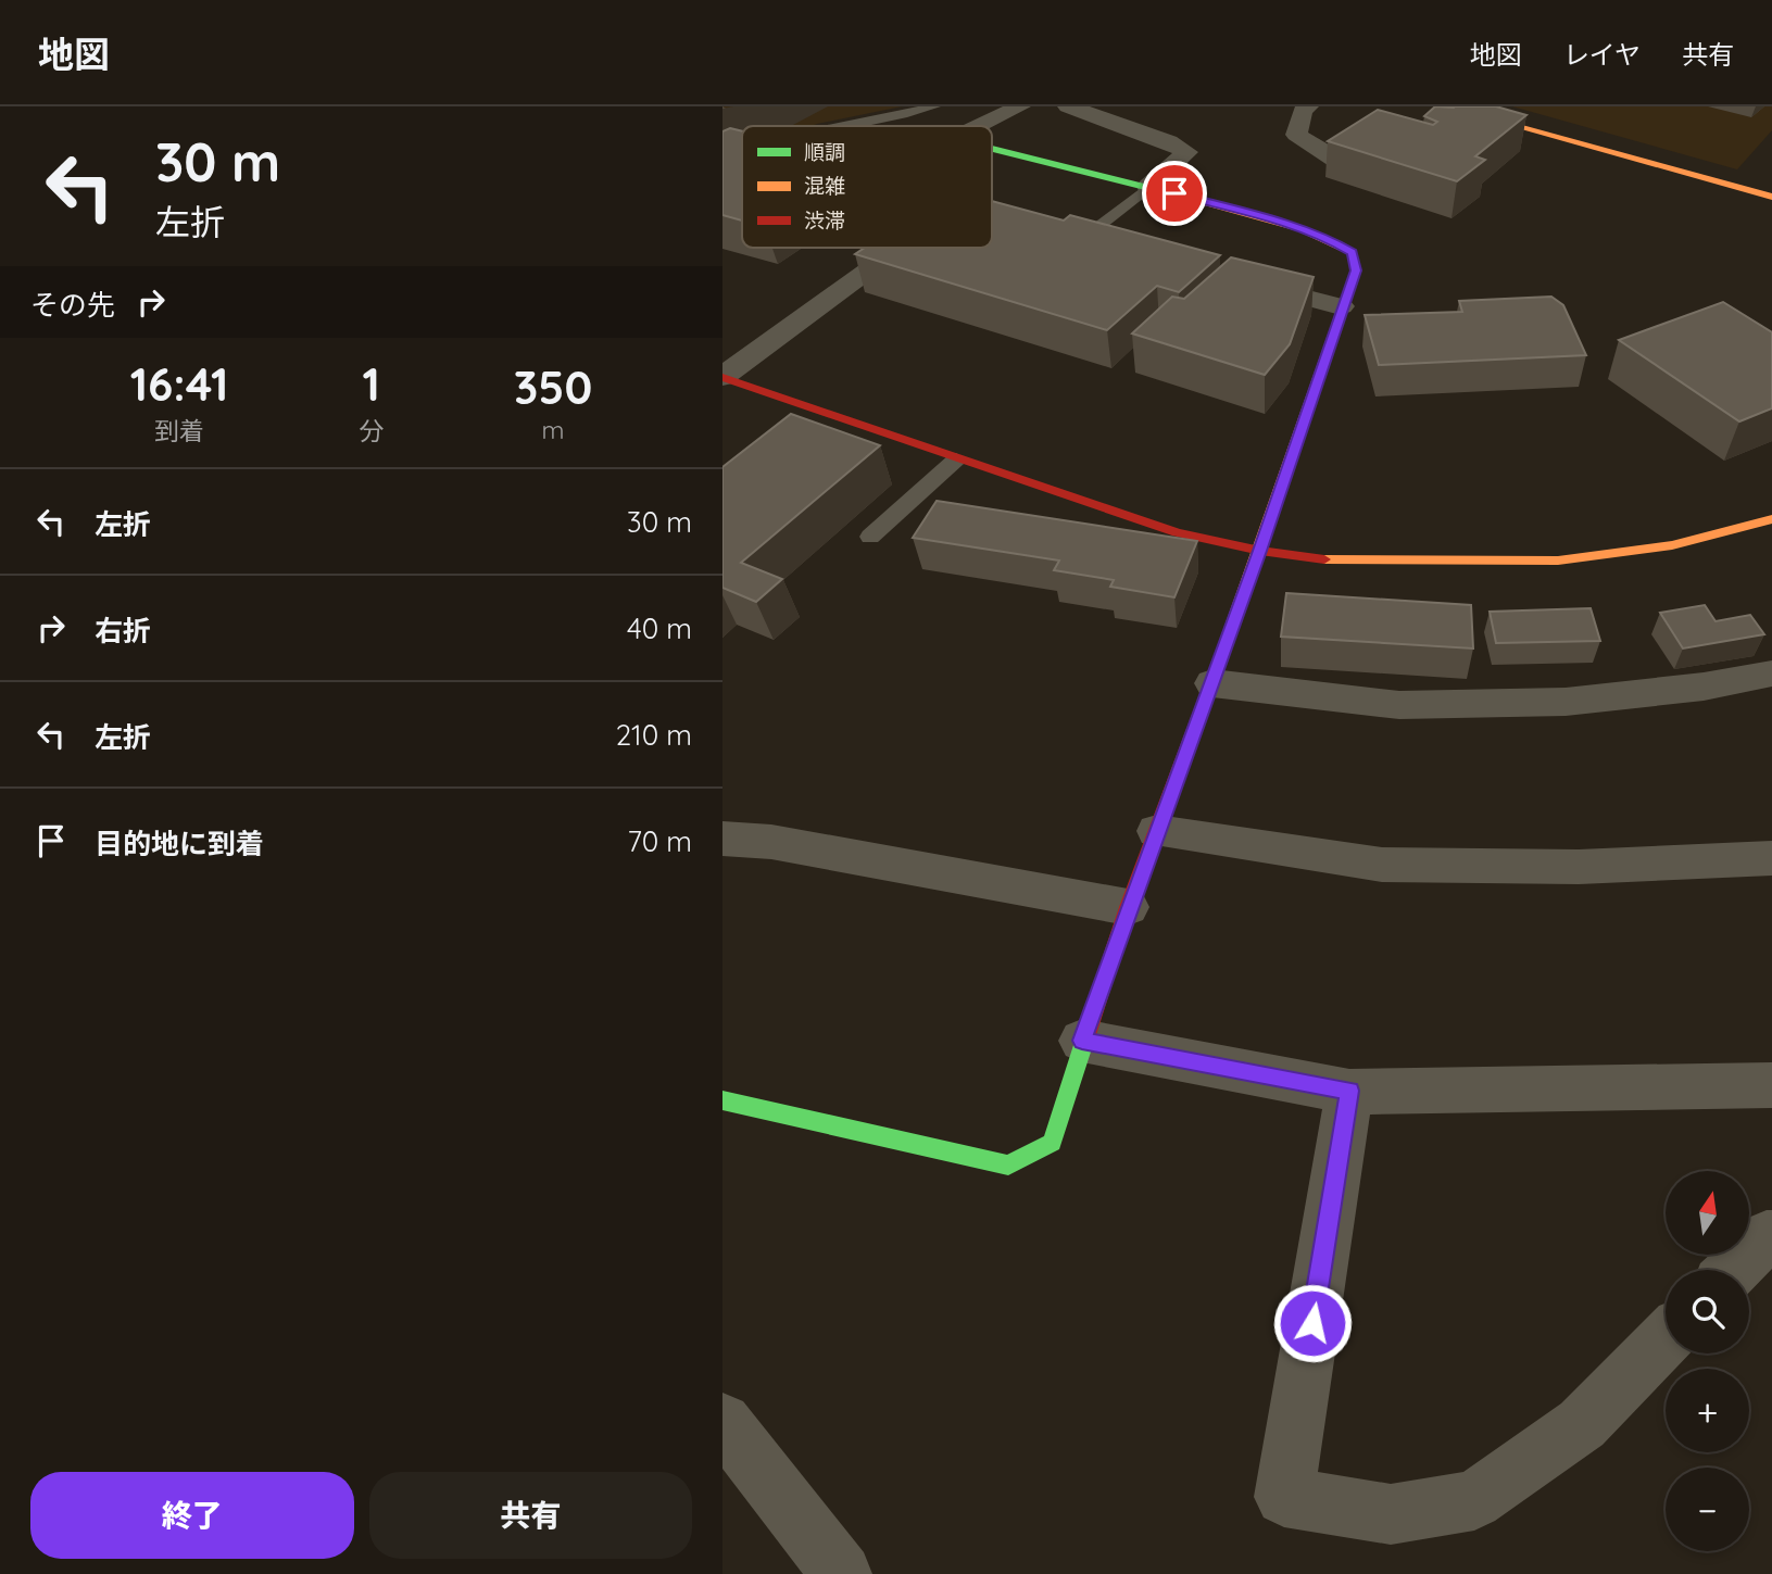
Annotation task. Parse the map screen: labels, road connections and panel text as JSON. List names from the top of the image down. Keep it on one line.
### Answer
{"legend":["順調","混雑","渋滞"],"north":"top","page":{"header":"地図","nav":["地図","レイヤ","共有"],"turn":["30 m","左折"],"then":"その先","eta":["16:41","到着","1","分","350","m"],"list":[{"name":"左折","value":"30 m"},{"name":"右折","value":"40 m"},{"name":"左折","value":"210 m"},{"name":"目的地に到着","value":"70 m"}],"map_buttons":["+","−"],"buttons":["終了","共有"]}}
